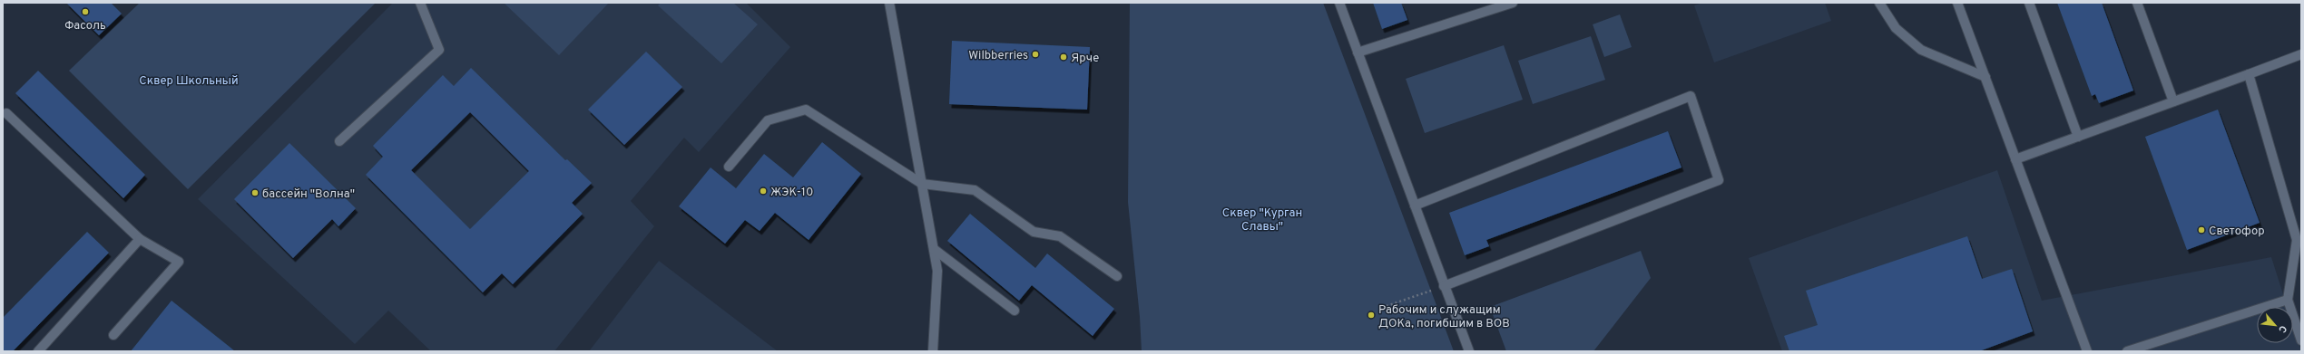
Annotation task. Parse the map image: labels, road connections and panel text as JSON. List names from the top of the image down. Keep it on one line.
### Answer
{"parks":["Сквер Школьный","Сквер \"Курган Славы\""],"places":["Фасоль","Wilbberries","Ярче","ЖЭК-10","бассейн \"Волна\"","Светофор","Рабочим и служащим ДОКа, погибшим в ВОВ"],"north":"bottom right"}
